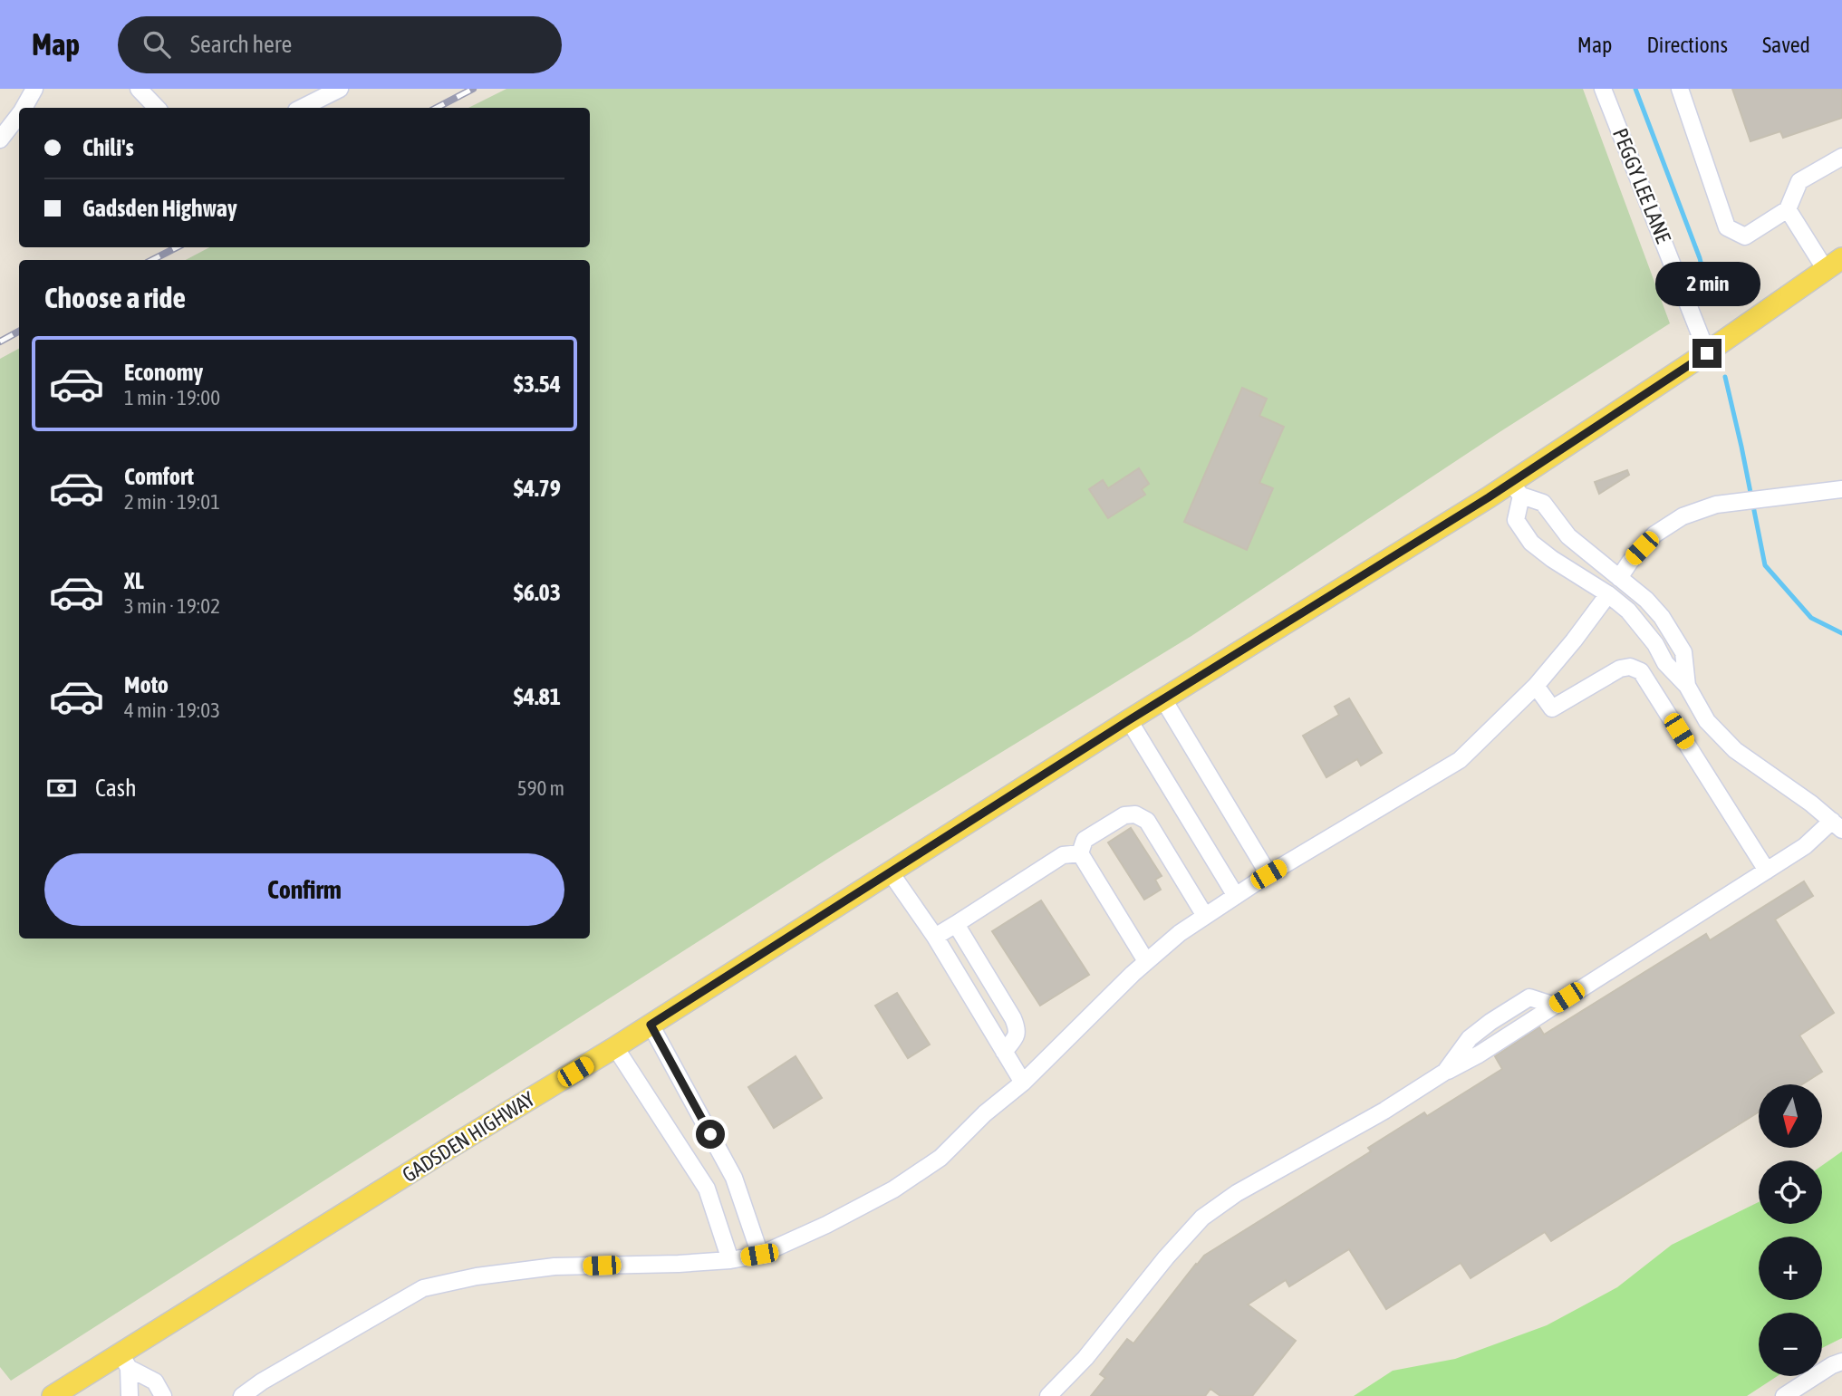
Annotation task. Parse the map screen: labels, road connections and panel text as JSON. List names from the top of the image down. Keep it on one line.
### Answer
{"streets":{"main road":["GADSDEN HIGHWAY"],"street":["PEGGY LEE LANE"]},"crossings":[["PEGGY LEE LANE","GADSDEN HIGHWAY"]],"north":"bottom","page":{"header":"Map","search":"Search here","nav":["Map","Directions","Saved"],"banner":["Chili's","Gadsden Highway"],"heading":"Choose a ride","bubble":"2 min","list":[{"name":"Economy","note":"1 min · 19:00","value":"$3.54"},{"name":"Comfort","note":"2 min · 19:01","value":"$4.79"},{"name":"XL","note":"3 min · 19:02","value":"$6.03"},{"name":"Moto","note":"4 min · 19:03","value":"$4.81"}],"pay":["Cash","590 m"],"buttons":"Confirm","map_buttons":["+","−"]}}
